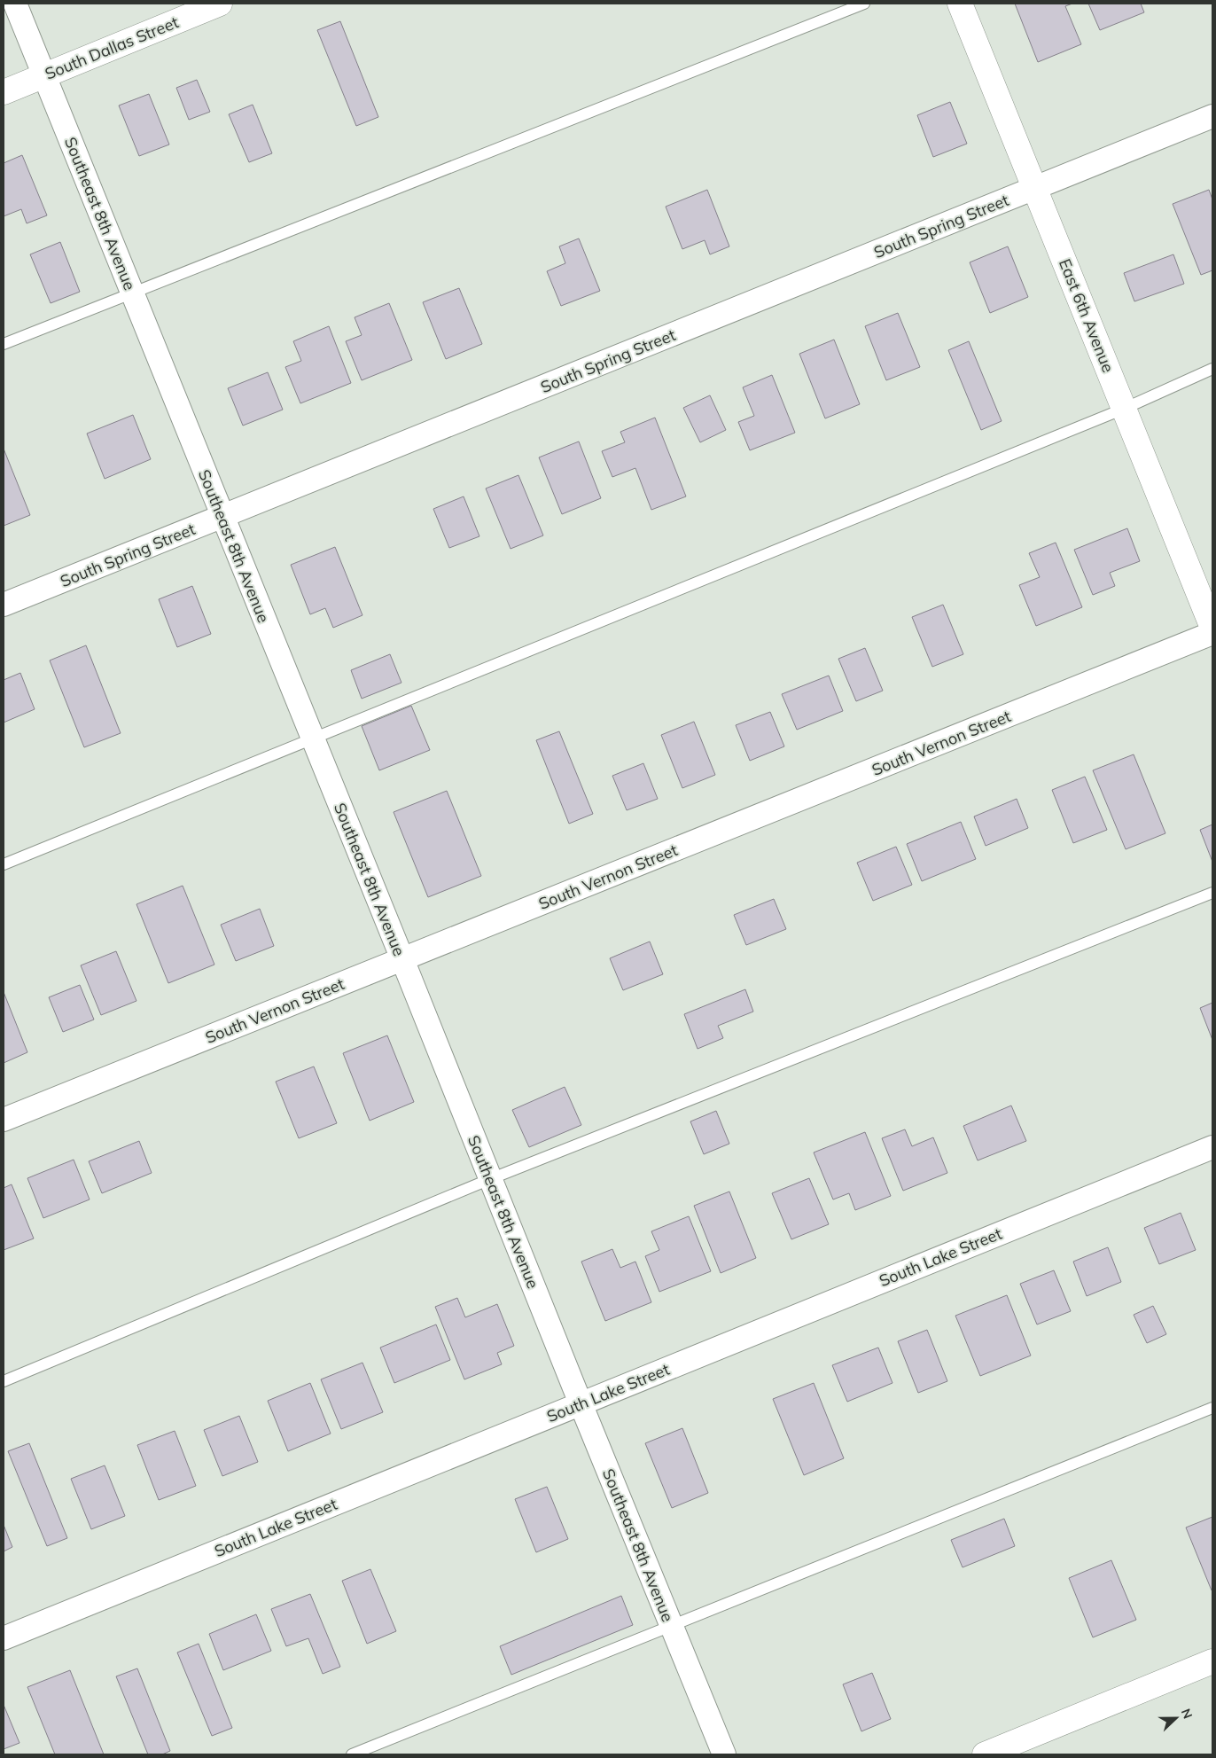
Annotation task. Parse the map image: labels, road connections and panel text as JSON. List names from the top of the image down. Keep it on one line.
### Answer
{"streets":{"street":["South Dallas Street","Southeast 8th Avenue","South Spring Street","East 6th Avenue","South Vernon Street","South Lake Street"]},"crossings":[["South Dallas Street","Southeast 8th Avenue"],["Southeast 8th Avenue","South Spring Street"],["Southeast 8th Avenue","South Vernon Street"],["Southeast 8th Avenue","South Lake Street"],["South Spring Street","East 6th Avenue"]],"north":"right"}
